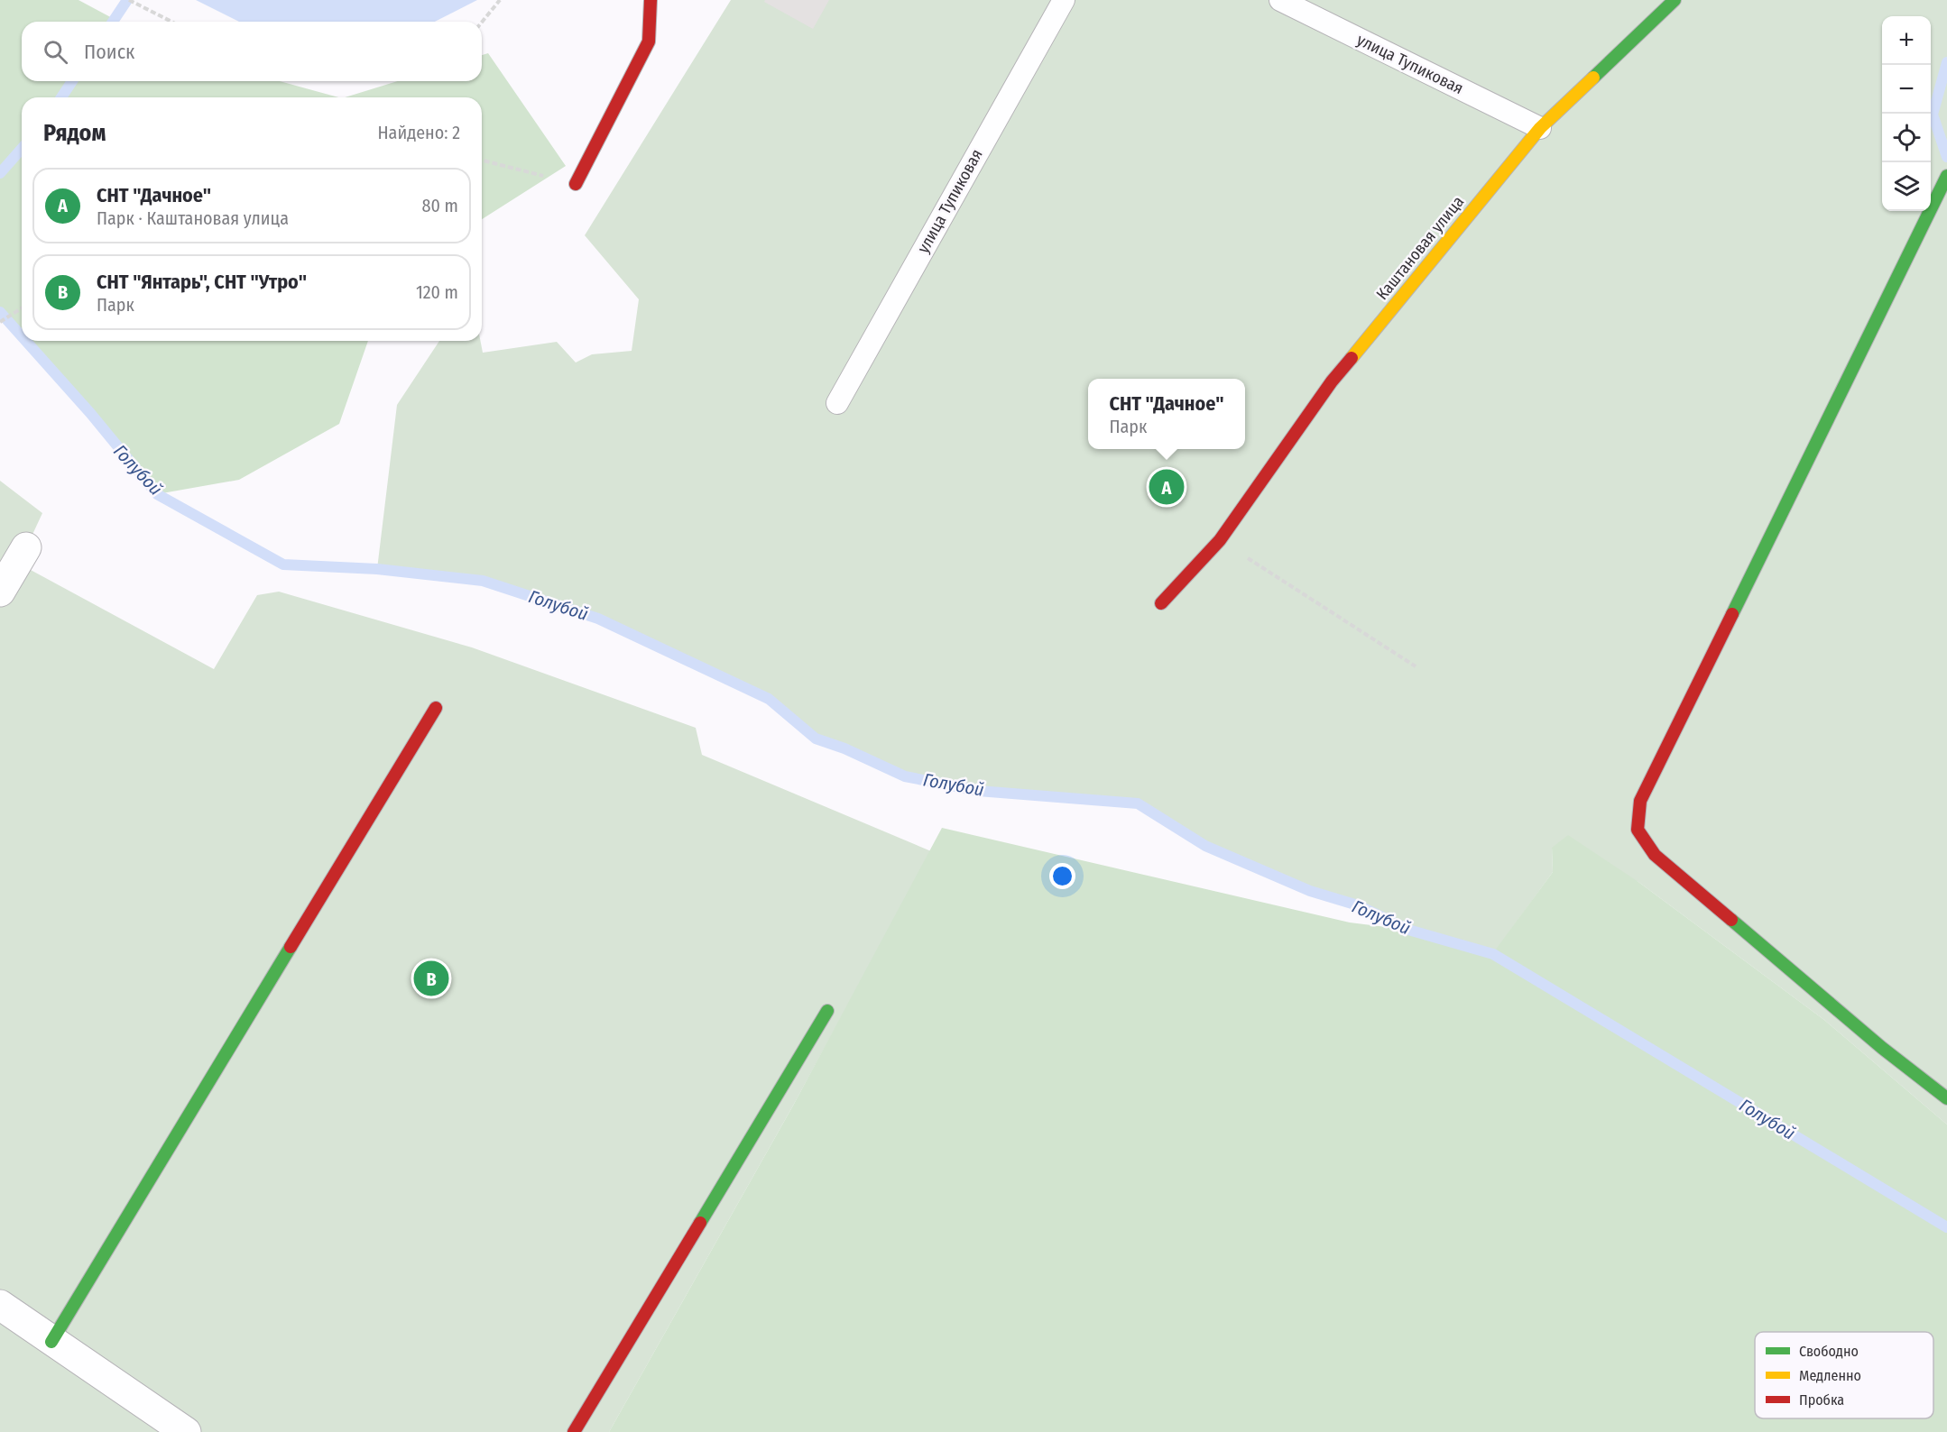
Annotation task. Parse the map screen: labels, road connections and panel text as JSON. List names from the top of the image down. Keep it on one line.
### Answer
{"streets":{"street":["Каштановая улица"],"lane":["улица Тупиковая"]},"crossings":[["улица Тупиковая","Каштановая улица"]],"water":["Голубой"],"legend":["Свободно","Медленно","Пробка"],"page":{"map_buttons":["+","−"],"search":"Поиск","heading":["Рядом","Найдено: 2"],"list":[{"mark":"A","name":"СНТ \"Дачное\"","note":"Парк · Каштановая улица","value":"80 m"},{"mark":"B","name":"СНТ \"Янтарь\", СНТ \"Утро\"","note":"Парк","value":"120 m"}],"popup":["СНТ \"Дачное\"","Парк"],"pins":["A","B"]}}
